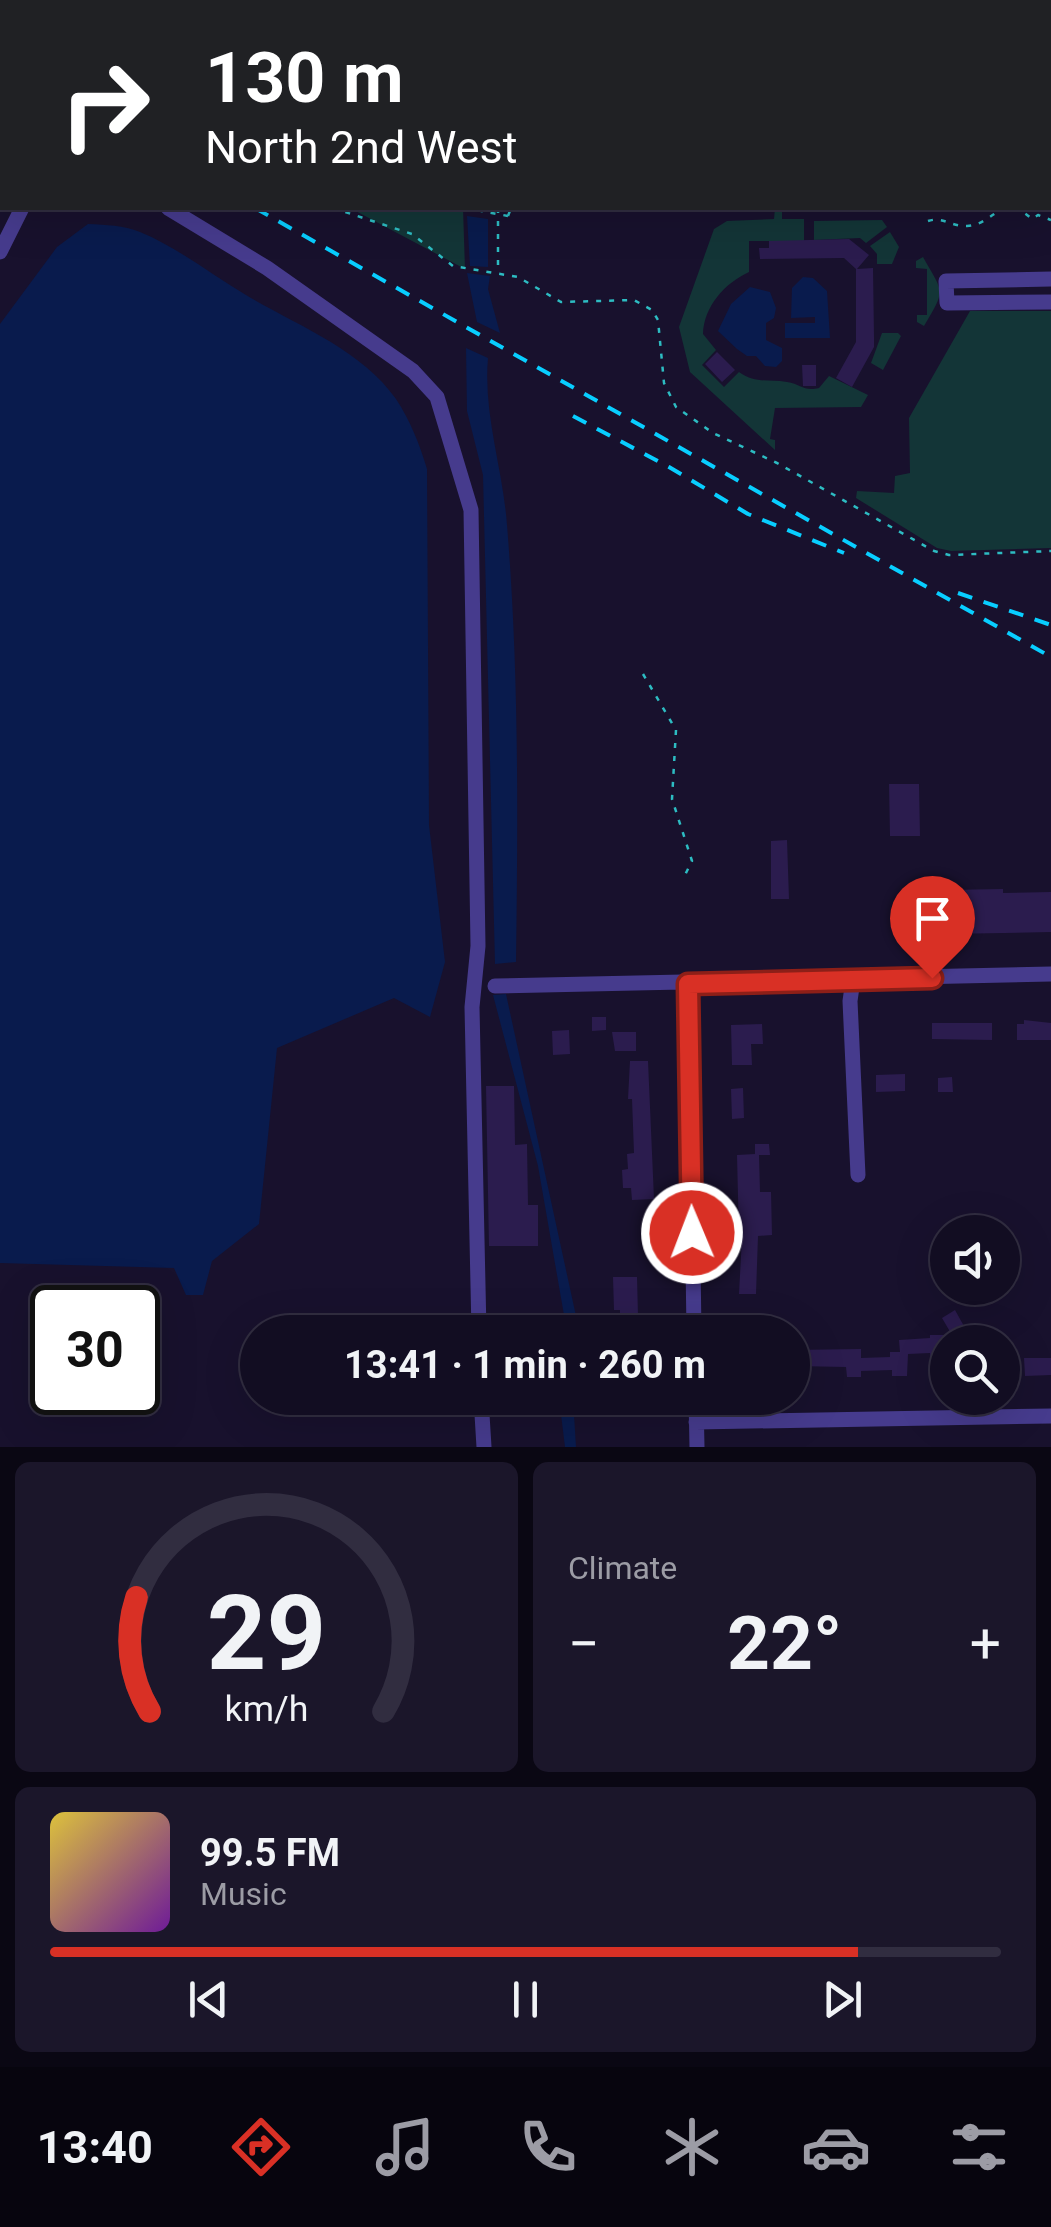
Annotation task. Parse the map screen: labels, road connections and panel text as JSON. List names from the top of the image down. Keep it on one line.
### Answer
{"page":{"turn":["130 m","North 2nd West"],"limit":"30","trip":"13:41 · 1 min · 260 m","tile":"Climate","heat":["−","22°","+"],"song":["99.5 FM","Music"],"tabs":"13:40","gauge":["29","km/h"]}}
